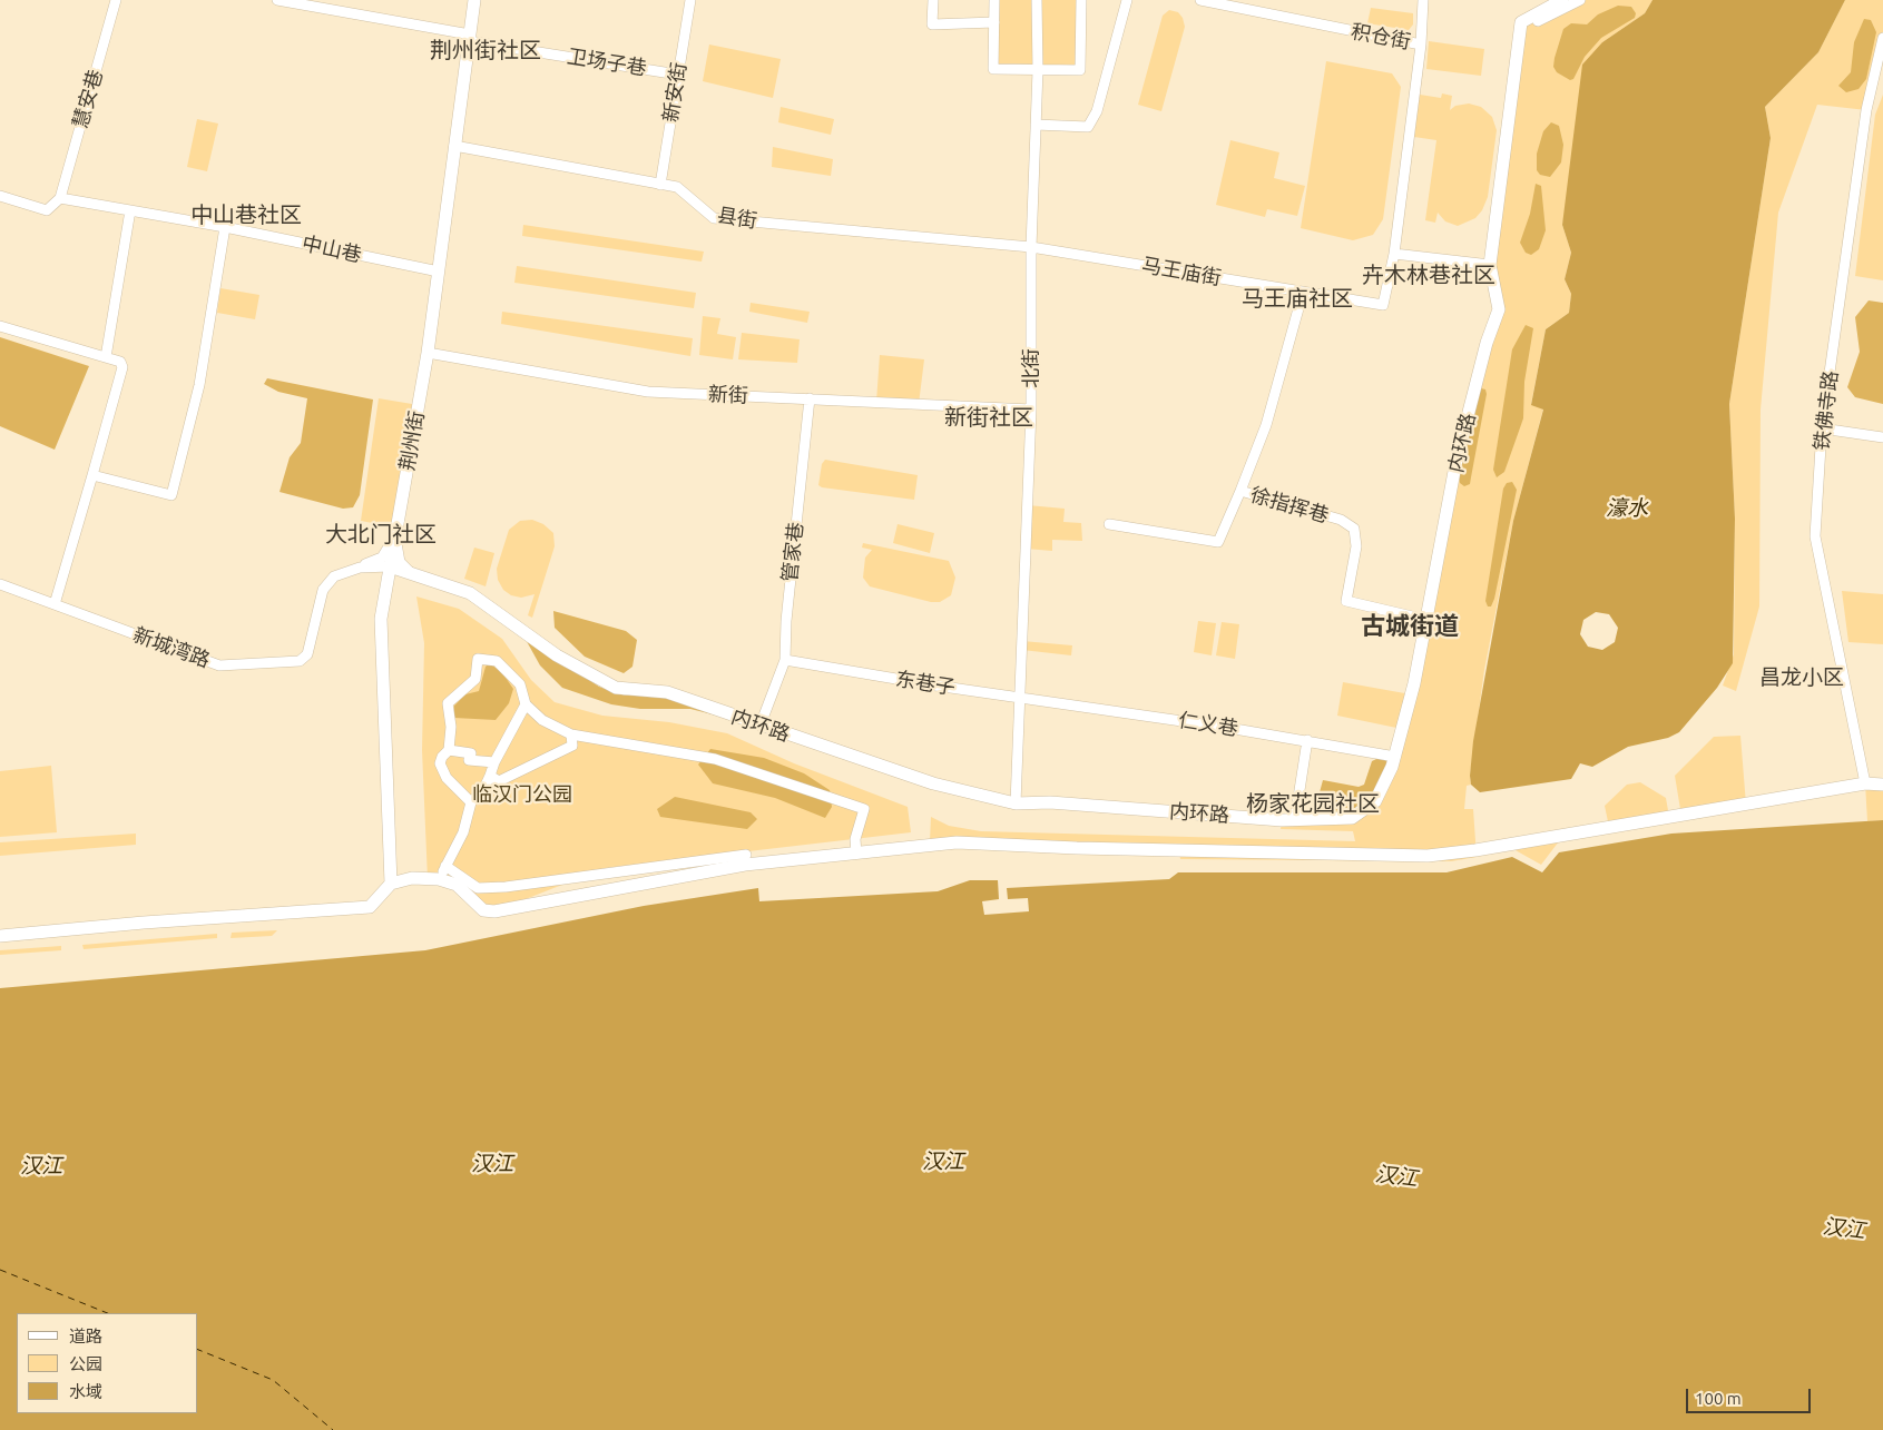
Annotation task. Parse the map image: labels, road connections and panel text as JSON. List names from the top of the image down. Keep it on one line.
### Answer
{"streets":{"street":["积仓街","卫场子巷","新安街","慧安巷","县街","中山巷","马王庙街","北街","新街","铁佛寺路","荆州街","内环路","徐指挥巷","管家巷","新城湾路","东巷子","仁义巷"]},"crossings":[["积仓街","马王庙街"],["卫场子巷","新安街"],["卫场子巷","荆州街"],["新安街","县街"],["慧安巷","中山巷"],["县街","马王庙街"],["县街","北街"],["县街","荆州街"],["中山巷","荆州街"],["马王庙街","北街"],["马王庙街","徐指挥巷"],["北街","新街"],["北街","内环路"],["北街","东巷子"],["北街","仁义巷"],["新街","荆州街"],["新街","管家巷"],["荆州街","内环路"],["荆州街","新城湾路"],["内环路","徐指挥巷"],["内环路","新城湾路"],["内环路","仁义巷"],["管家巷","东巷子"],["东巷子","仁义巷"]],"districts":["荆州街社区","中山巷社区","卉木林巷社区","马王庙社区","新街社区","大北门社区","古城街道","昌龙小区","杨家花园社区"],"water":["濠水","汉江"],"parks":["临汉门公园"],"legend":["道路","公园","水域"],"scale_bar":"100 m"}
